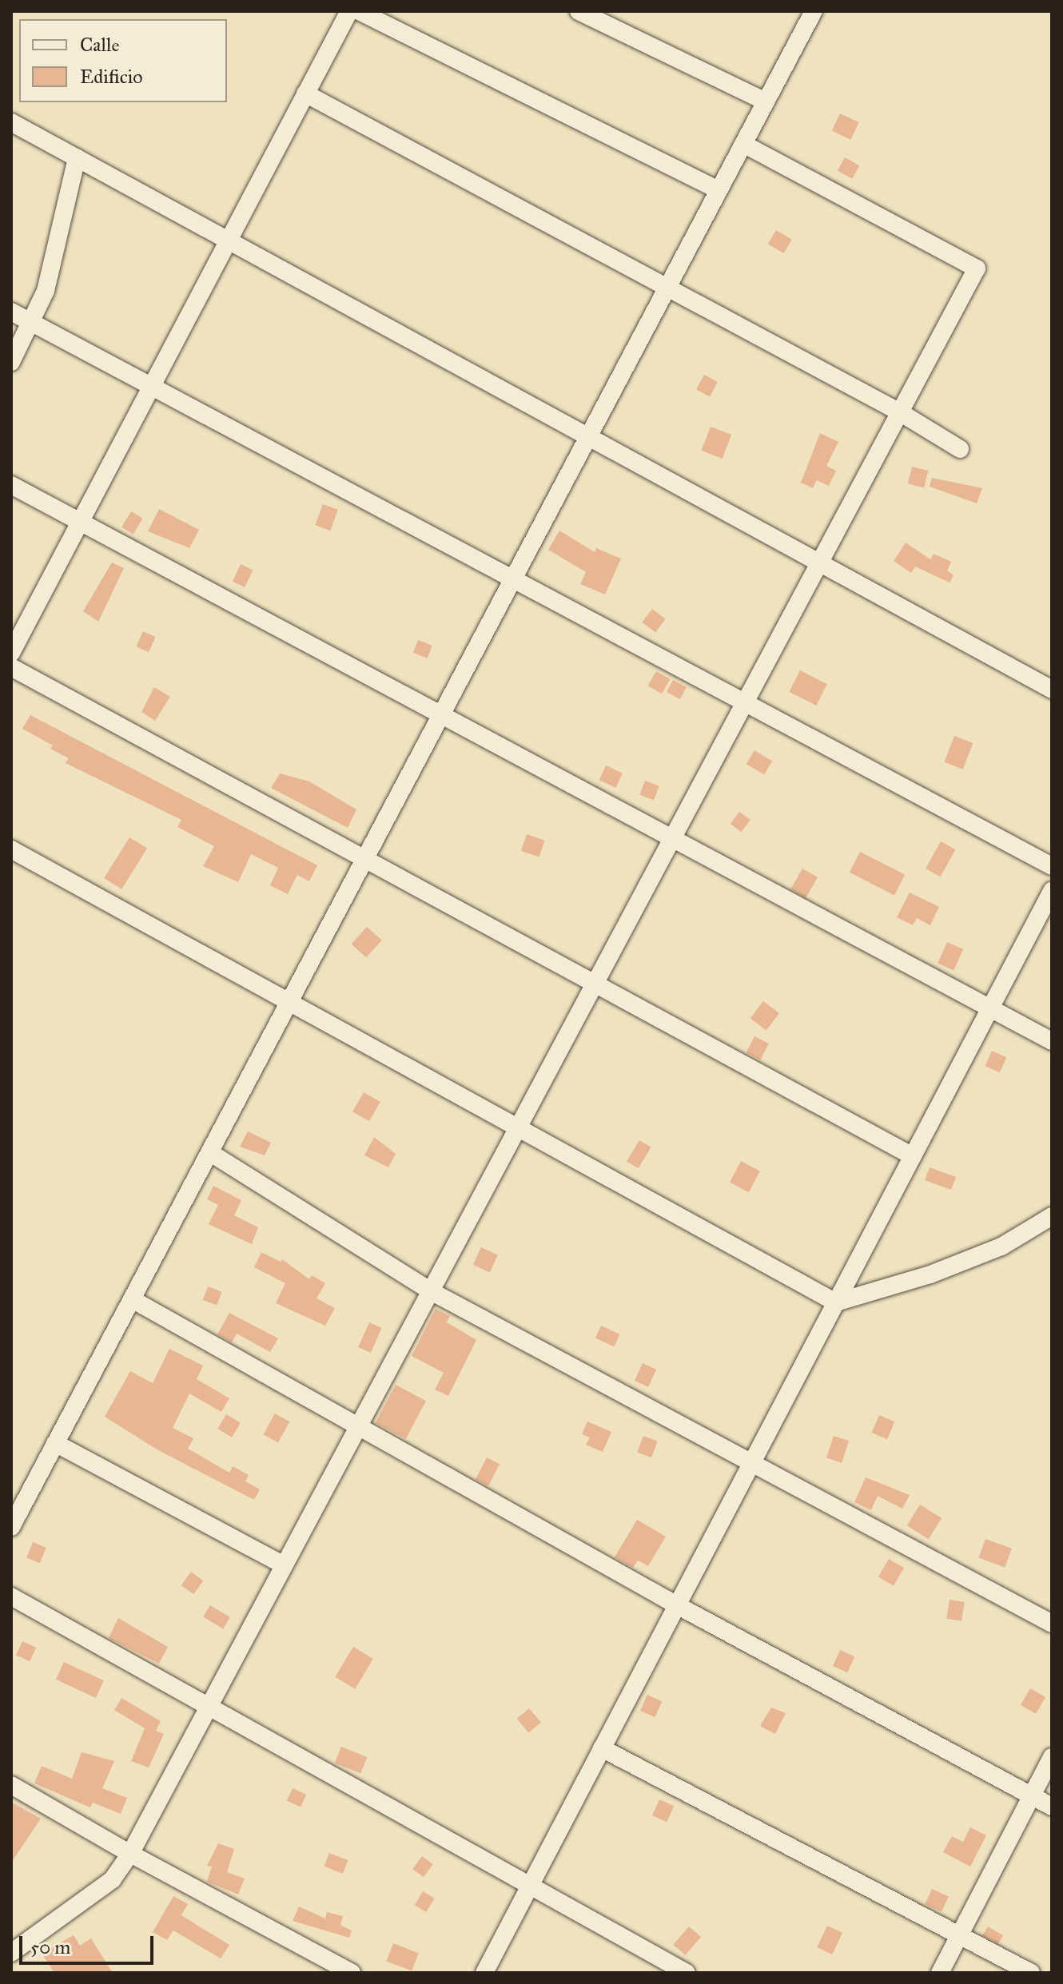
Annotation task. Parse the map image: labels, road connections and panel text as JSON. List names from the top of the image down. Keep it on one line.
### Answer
{"legend":["Calle","Edificio"],"scale_bar":"50 m"}
